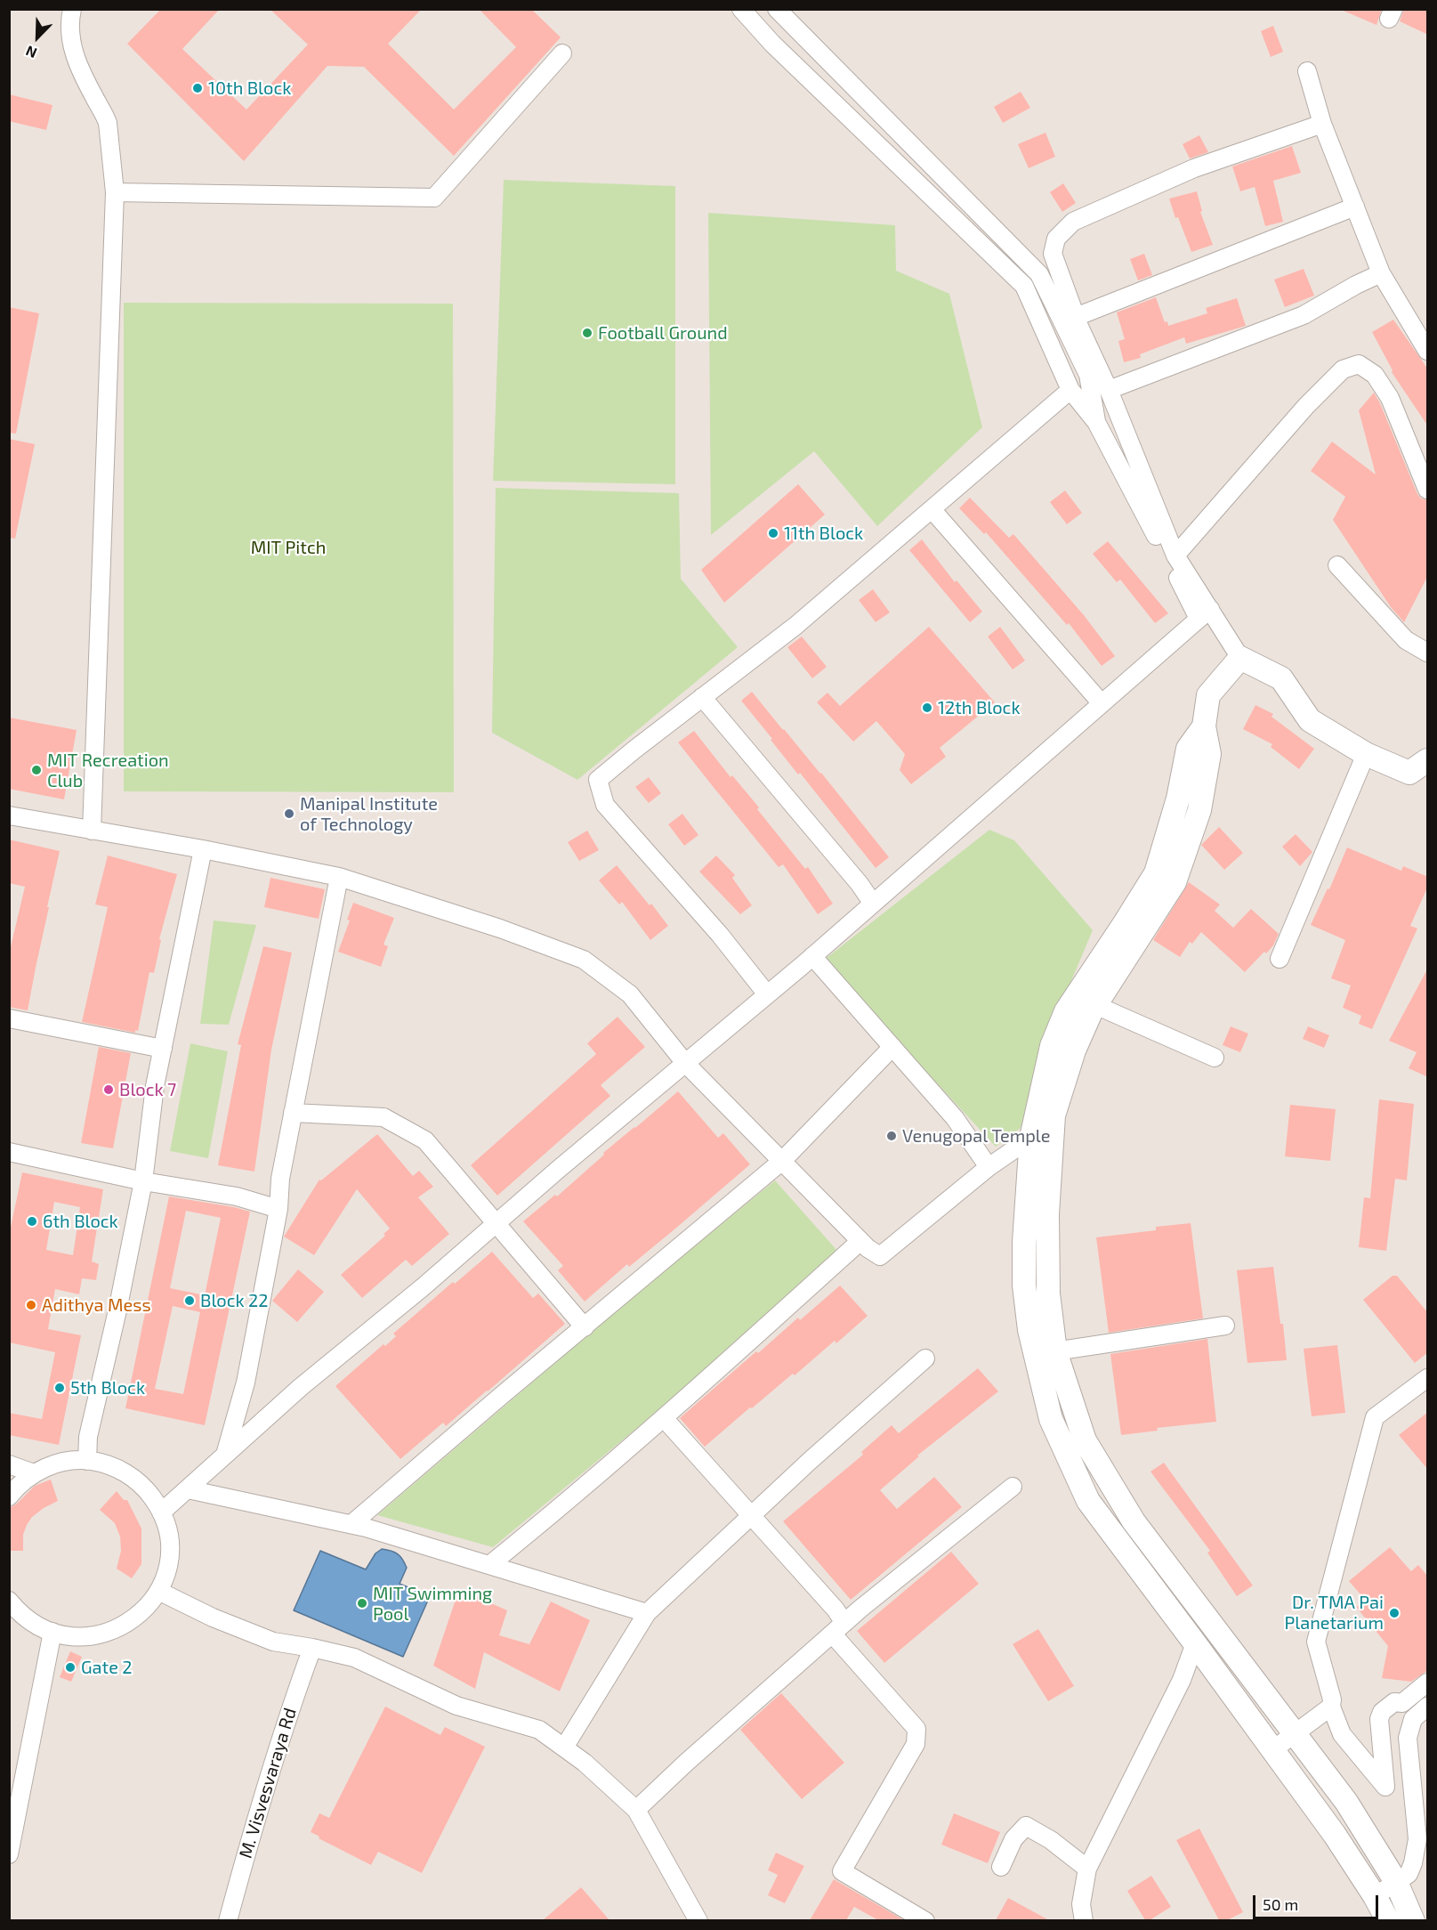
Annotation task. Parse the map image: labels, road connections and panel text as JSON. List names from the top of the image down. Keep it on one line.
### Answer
{"streets":{"street":["M. Visvesvaraya Rd"]},"parks":["MIT Pitch"],"places":["10th Block","Football Ground","11th Block","12th Block","MIT Recreation Club","Manipal Institute of Technology","Block 7","Venugopal Temple","6th Block","Block 22","Adithya Mess","5th Block","MIT Swimming Pool","Dr. TMA Pai Planetarium","Gate 2"],"scale_bar":"50 m","north":"bottom left"}
